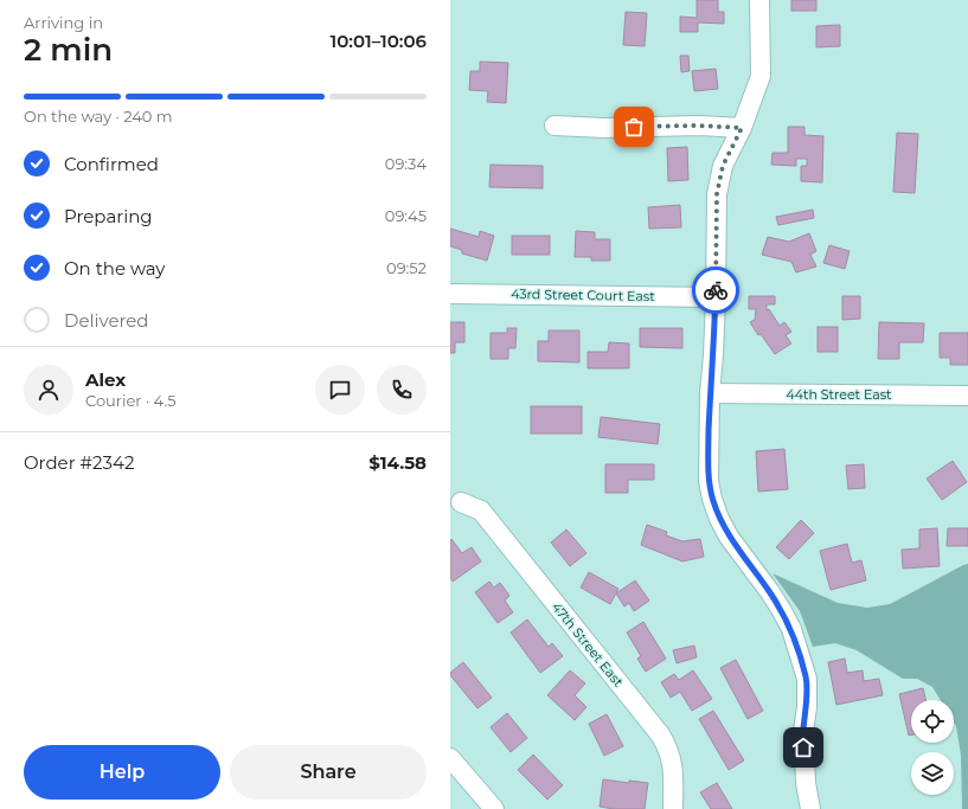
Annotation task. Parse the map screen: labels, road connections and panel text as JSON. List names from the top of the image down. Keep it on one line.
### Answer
{"streets":{"street":["43rd Street Court East","44th Street East","47th Street East"]},"page":{"heading":["2 min","Arriving in","10:01–10:06"],"panel":["Alex","Courier · 4.5","Order #2342","$14.58"],"bar":"On the way · 240 m","list":[["Confirmed","09:34"],["Preparing","09:45"],["On the way","09:52"],"Delivered"],"buttons":["Help","Share"]}}
